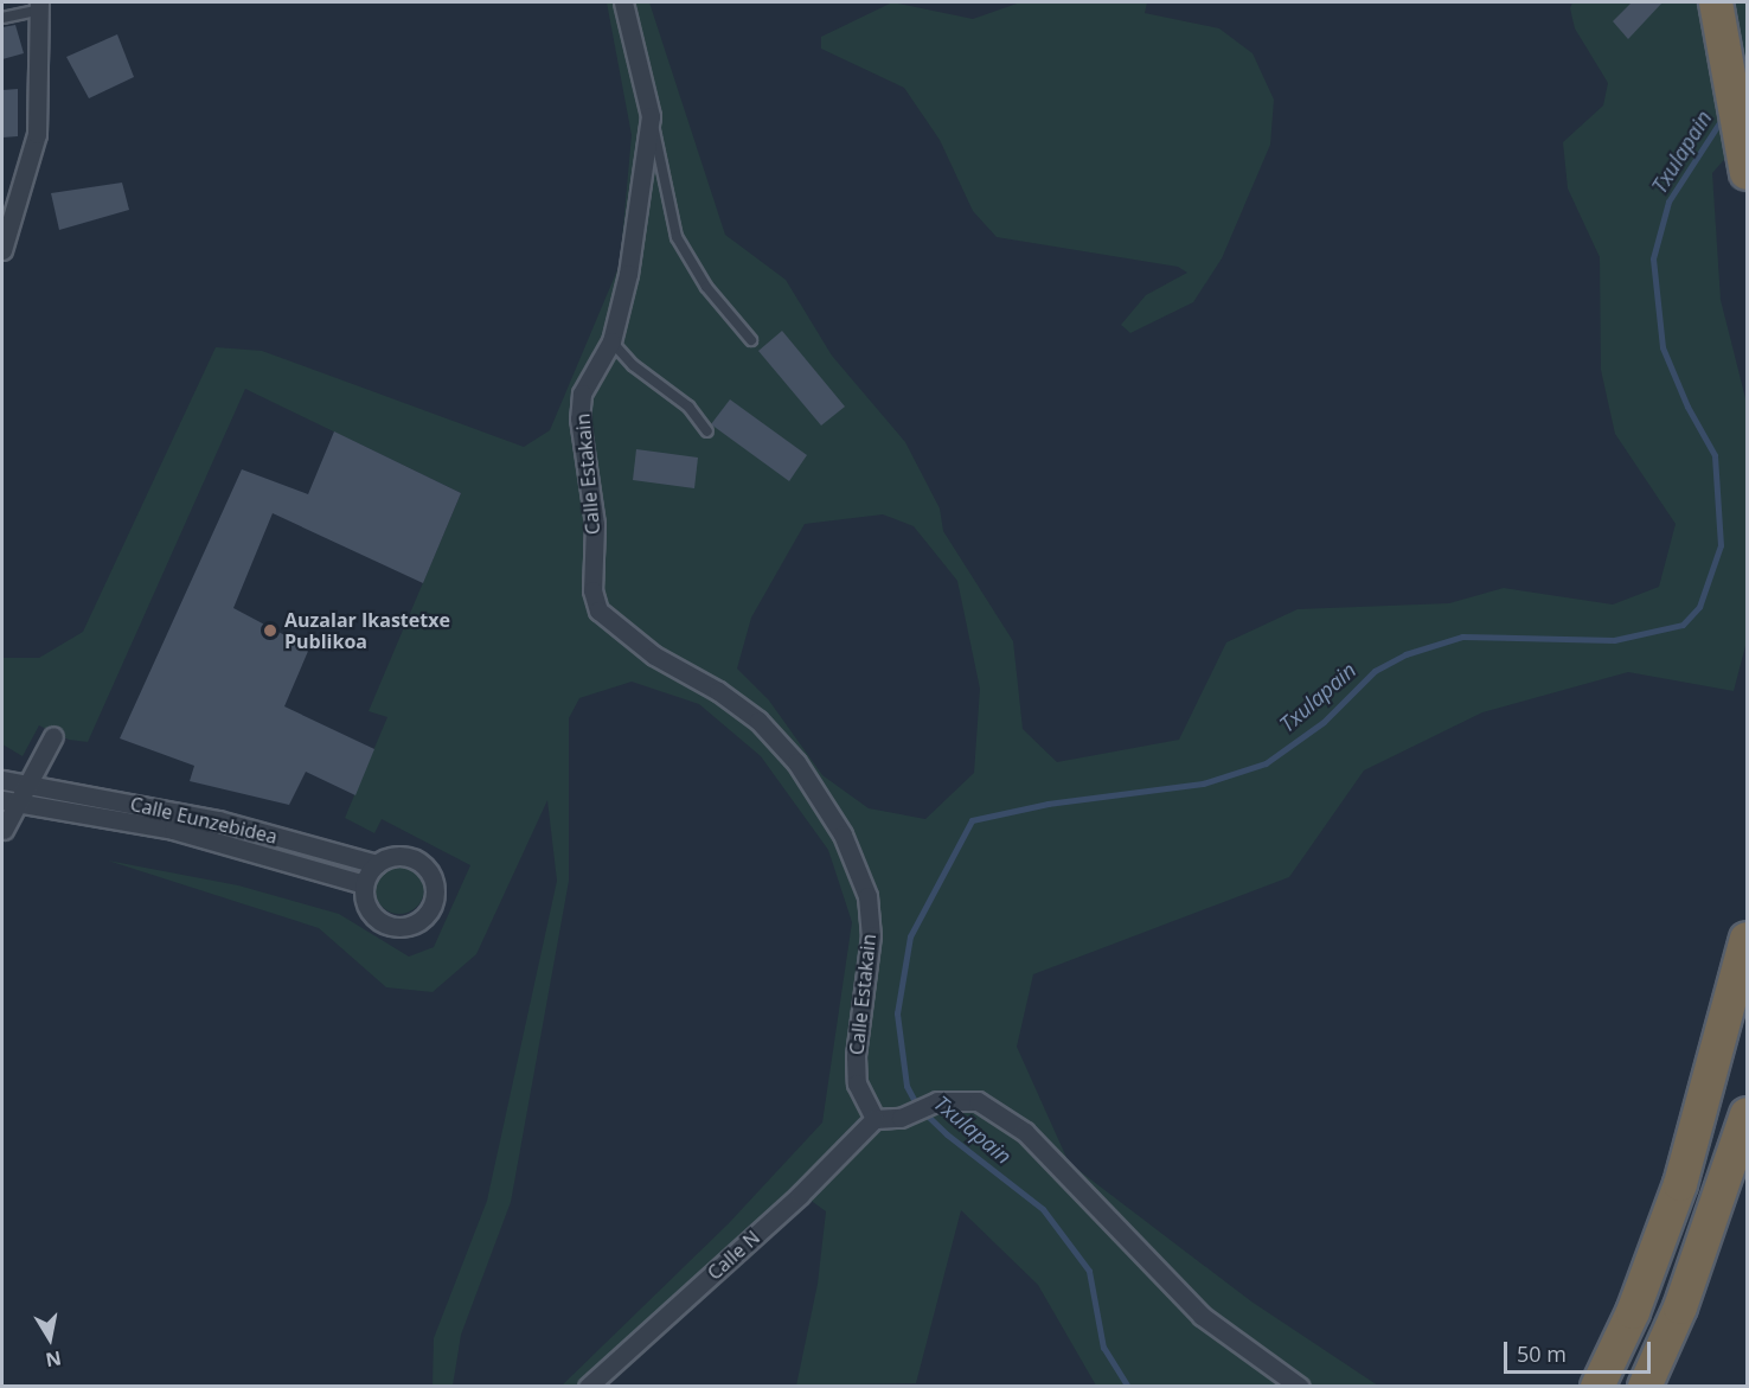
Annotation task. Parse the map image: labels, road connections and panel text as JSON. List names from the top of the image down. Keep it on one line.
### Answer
{"streets":{"street":["Calle Estakain","Calle Eunzebidea","Calle N"]},"crossings":[["Calle Estakain","Calle N"]],"water":["Txulapain"],"places":["Auzalar Ikastetxe Publikoa"],"scale_bar":"50 m","north":"bottom"}
